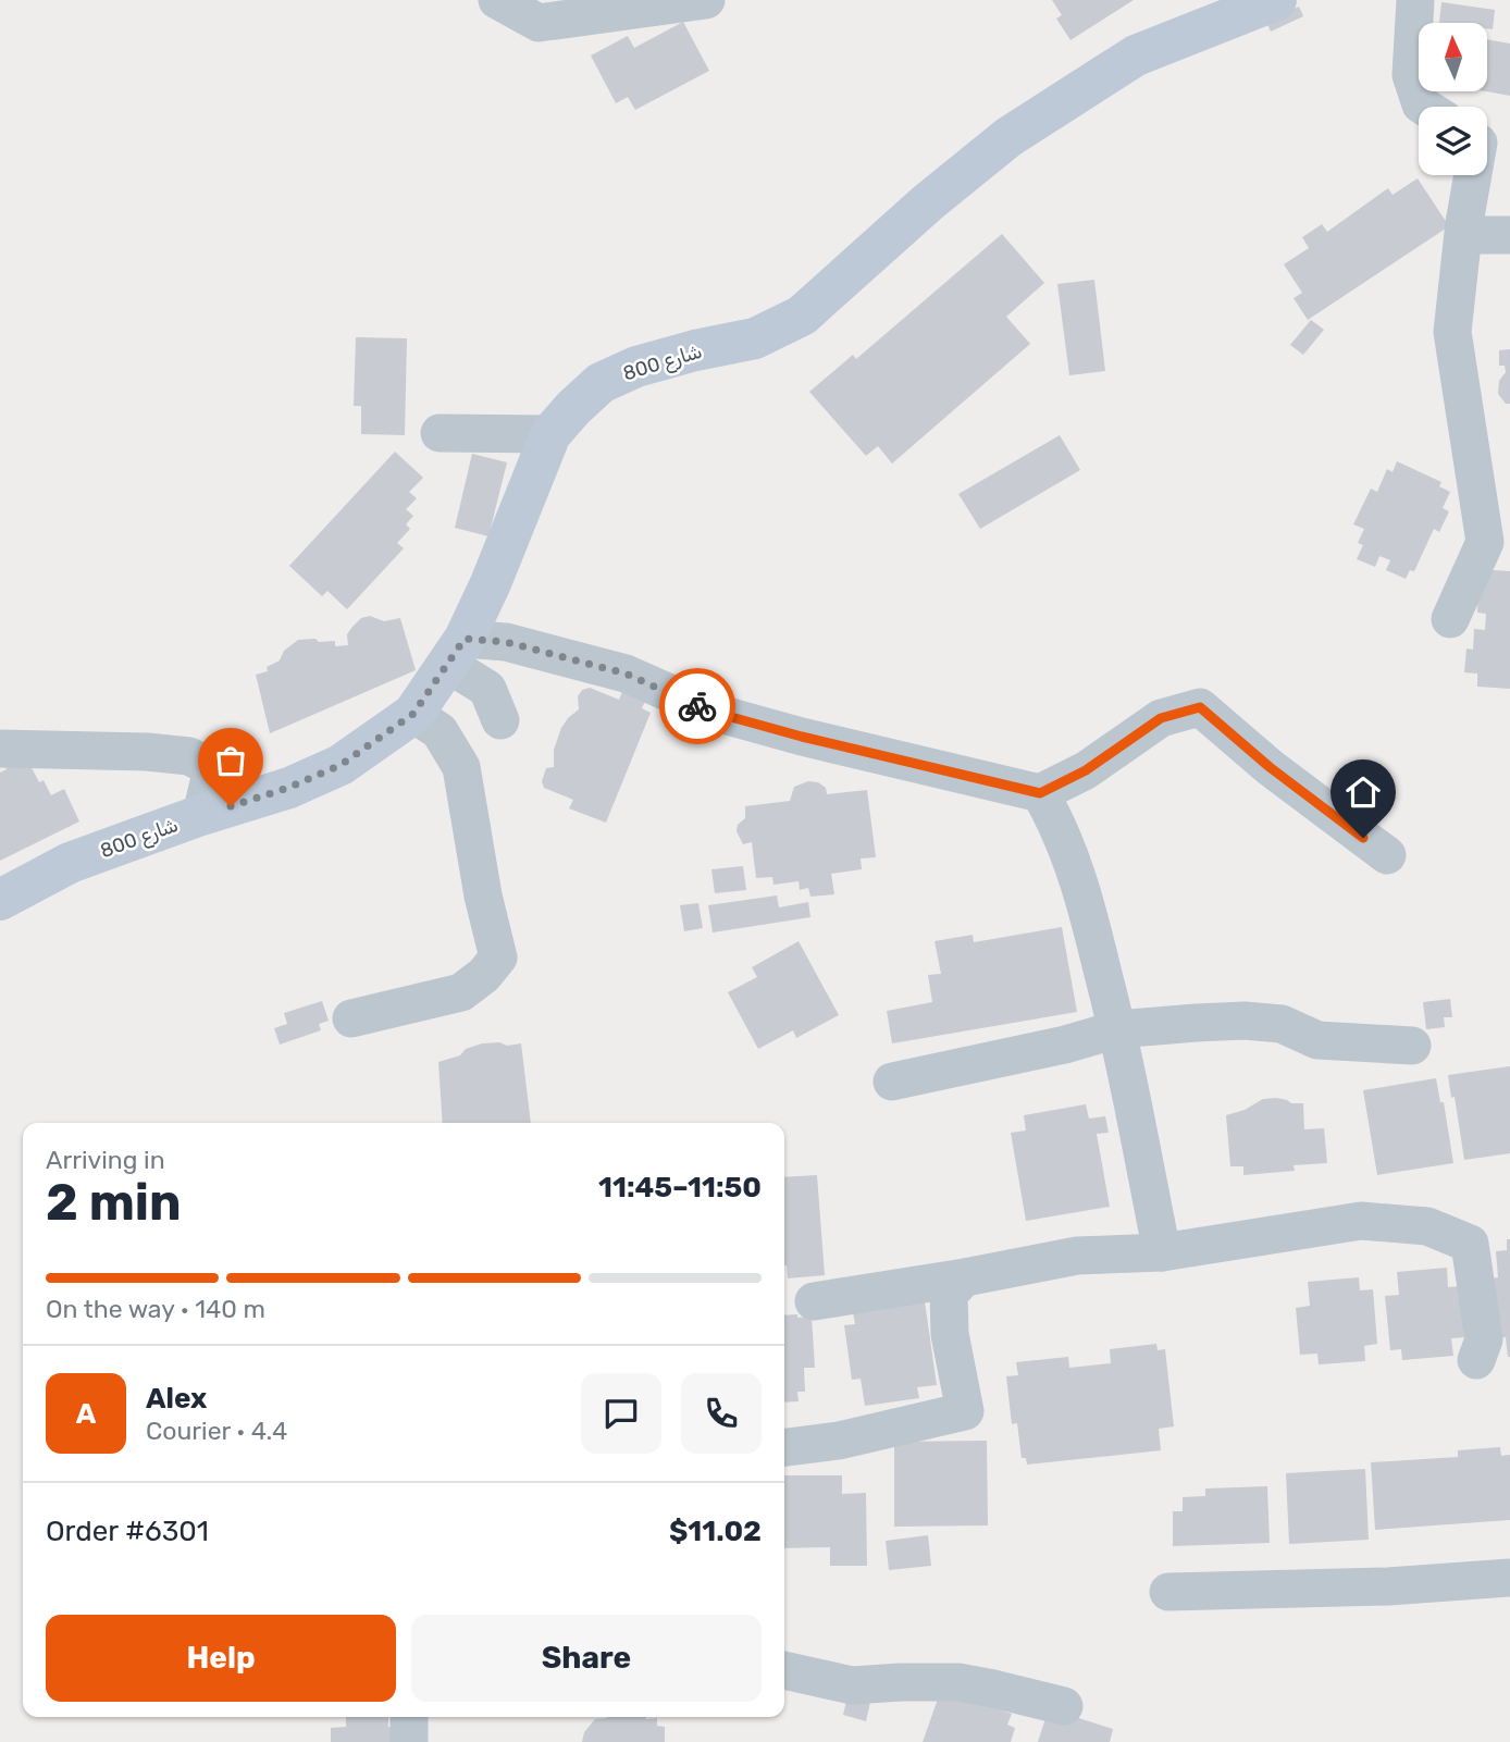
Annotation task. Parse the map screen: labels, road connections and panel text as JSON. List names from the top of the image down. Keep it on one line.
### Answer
{"streets":{"main road":["شارع 800"]},"north":"top","page":{"heading":["2 min","Arriving in","11:45–11:50"],"panel":["Alex","Courier · 4.4","Order #6301","$11.02"],"bar":"On the way · 140 m","round":"A","buttons":["Help","Share"]}}
